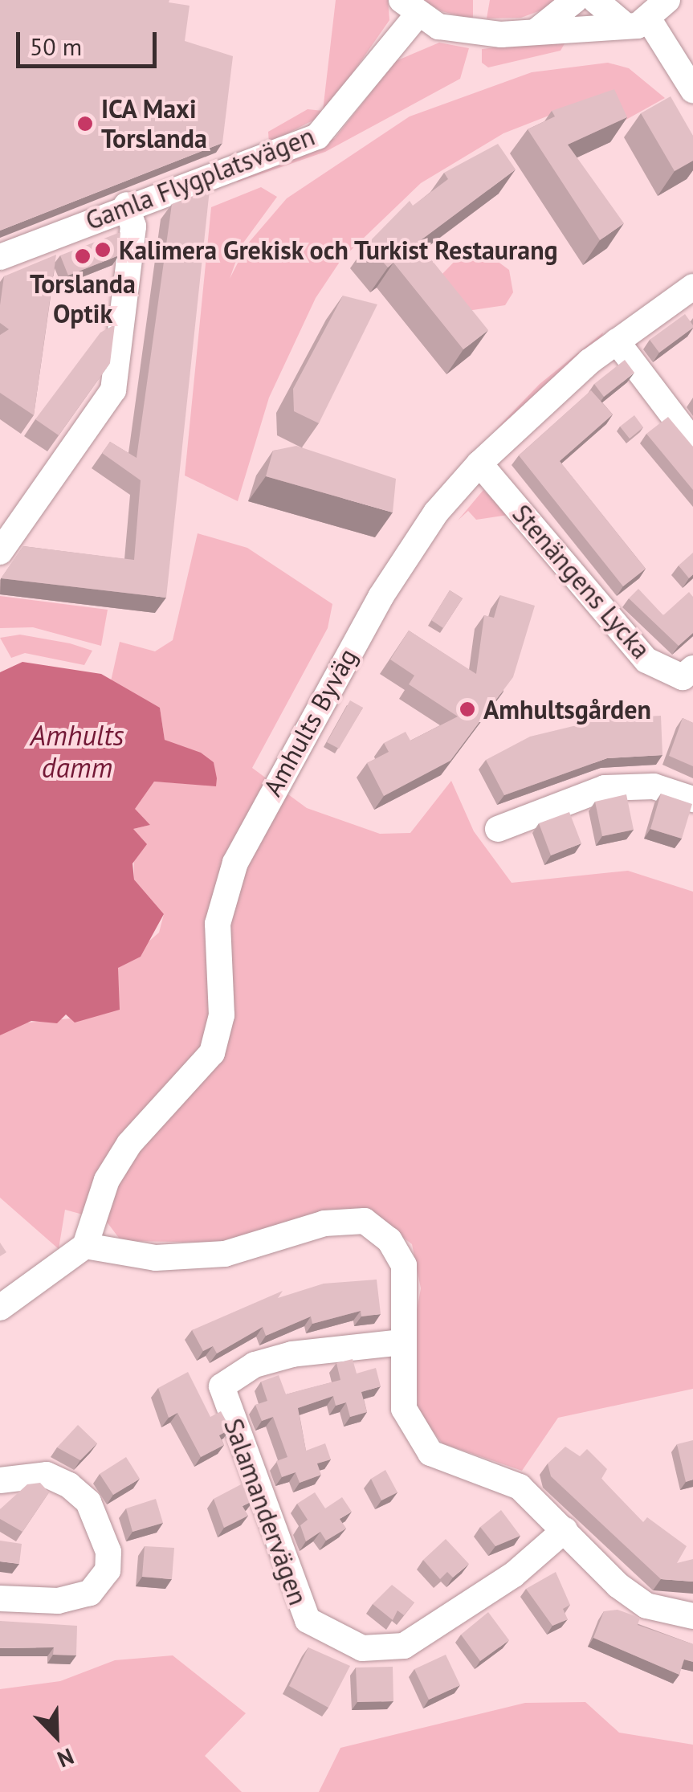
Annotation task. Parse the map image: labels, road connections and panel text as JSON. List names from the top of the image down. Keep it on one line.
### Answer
{"streets":{"street":["Gamla Flygplatsvägen","Stenängens Lycka","Amhults Byväg","Salamandervägen"]},"crossings":[["Stenängens Lycka","Amhults Byväg"]],"water":["Amhults damm"],"places":["ICA Maxi Torslanda","Kalimera Grekisk och Turkist Restaurang","Torslanda Optik","Amhultsgården"],"scale_bar":"50 m","north":"bottom right"}
